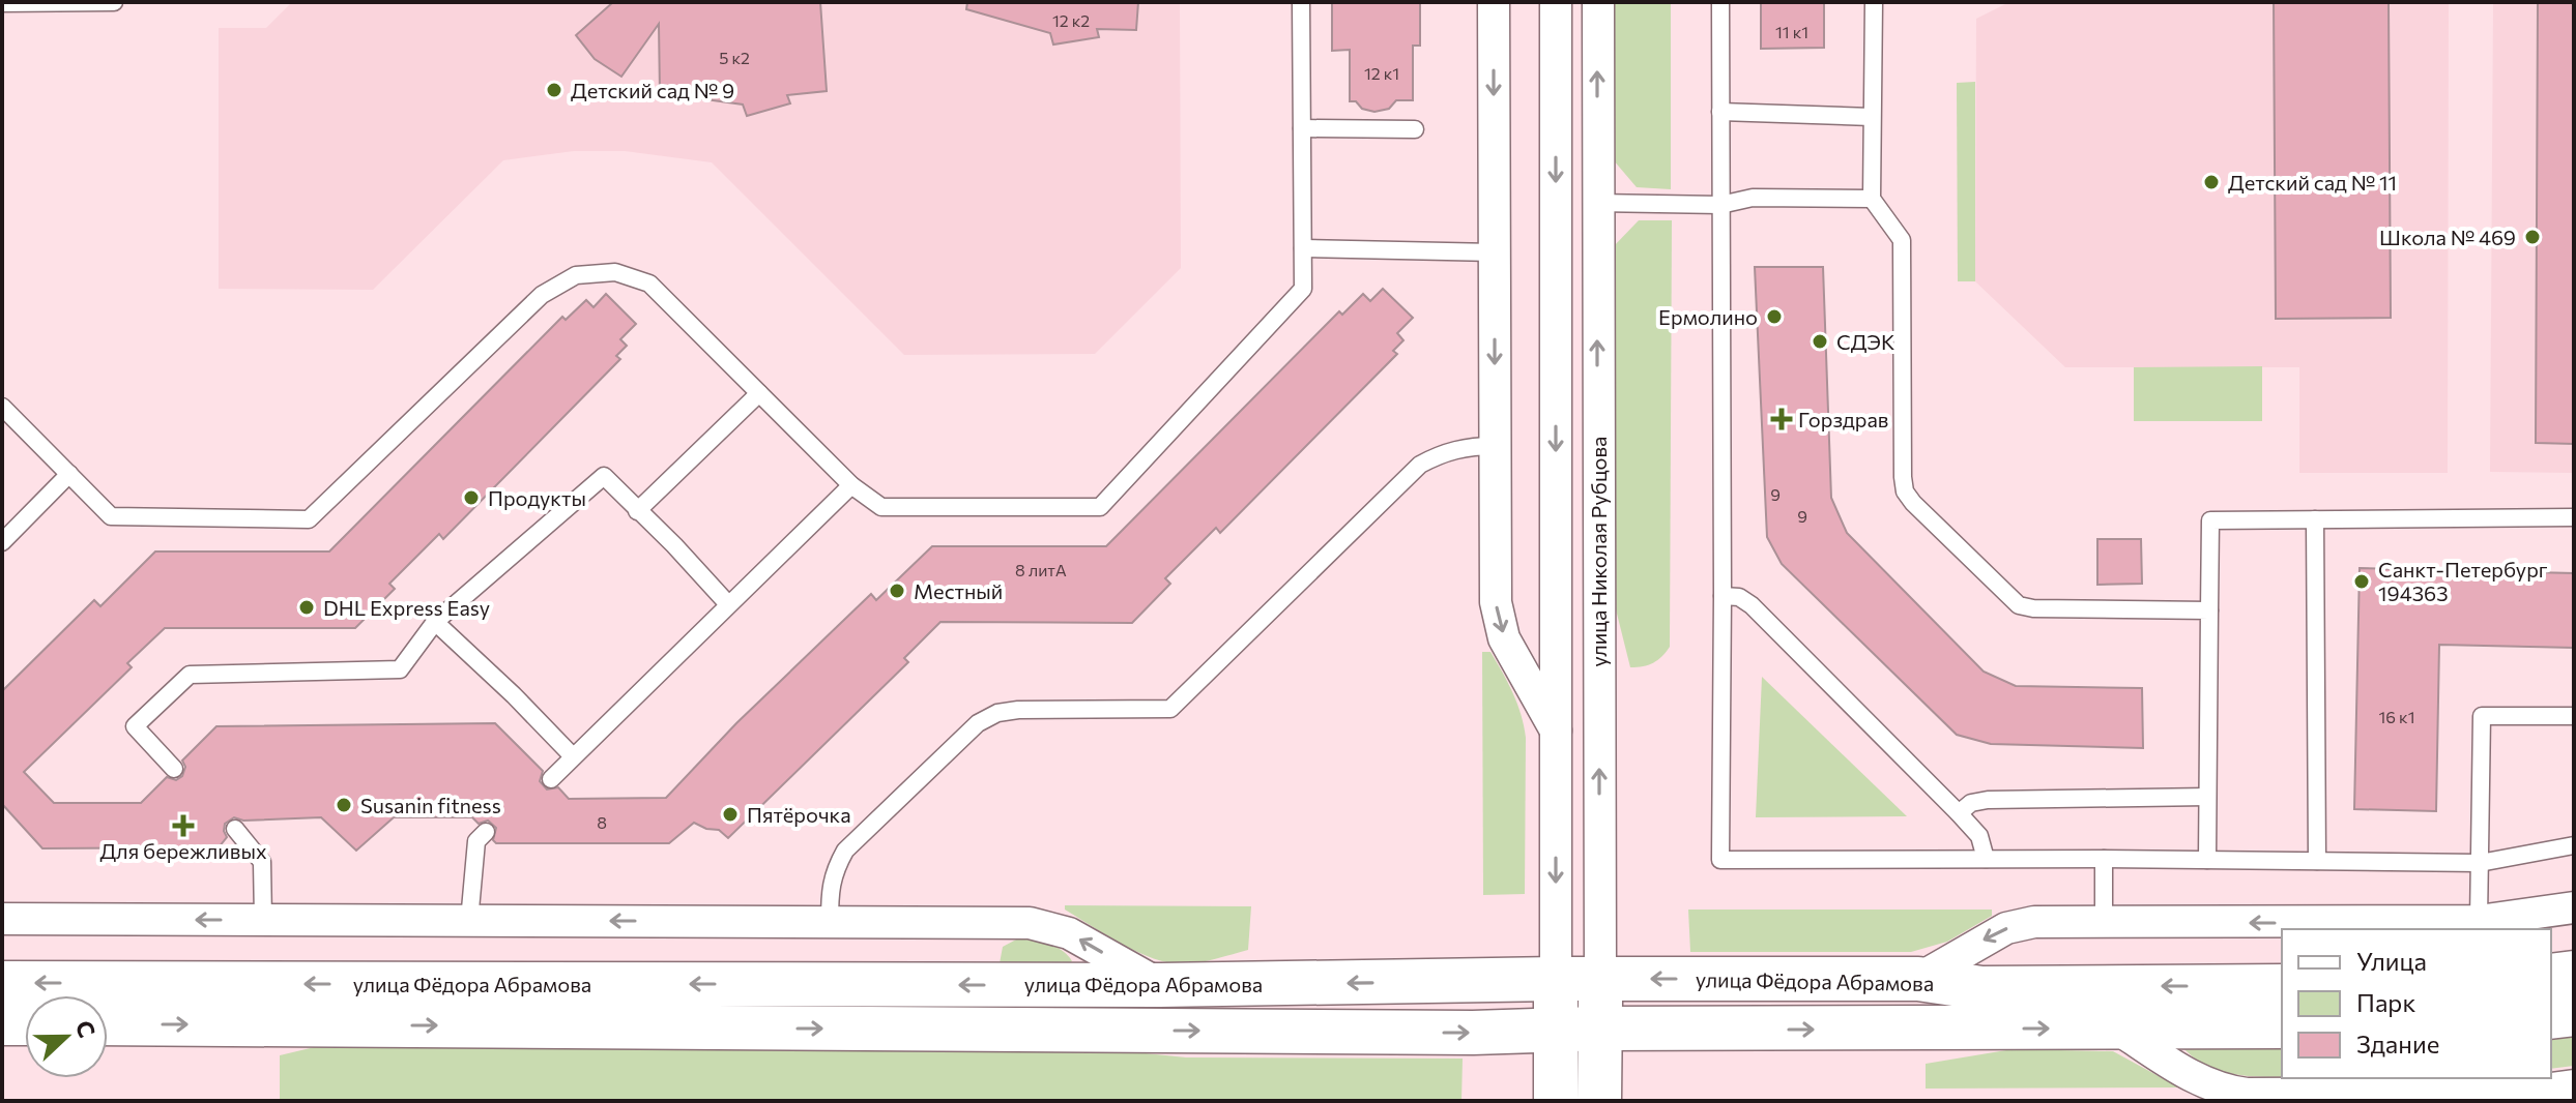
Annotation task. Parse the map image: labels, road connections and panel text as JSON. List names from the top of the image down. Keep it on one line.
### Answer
{"streets":{"street":["улица Николая Рубцова","улица Фёдора Абрамова"]},"crossings":[["улица Николая Рубцова","улица Фёдора Абрамова"]],"places":{"other":["Детский сад № 9","Детский сад № 11","Школа № 469","Ермолино","СДЭК","Продукты","Санкт-Петербург 194363","Местный","DHL Express Easy","Susanin fitness","Пятёрочка"],"health":["Горздрав","Для бережливых"]},"house_numbers":["12 к2","11 к1","5 к2","12 к1","9","9","8 литА","16 к1","8"],"legend":["Улица","Парк","Здание"],"north":"right"}
